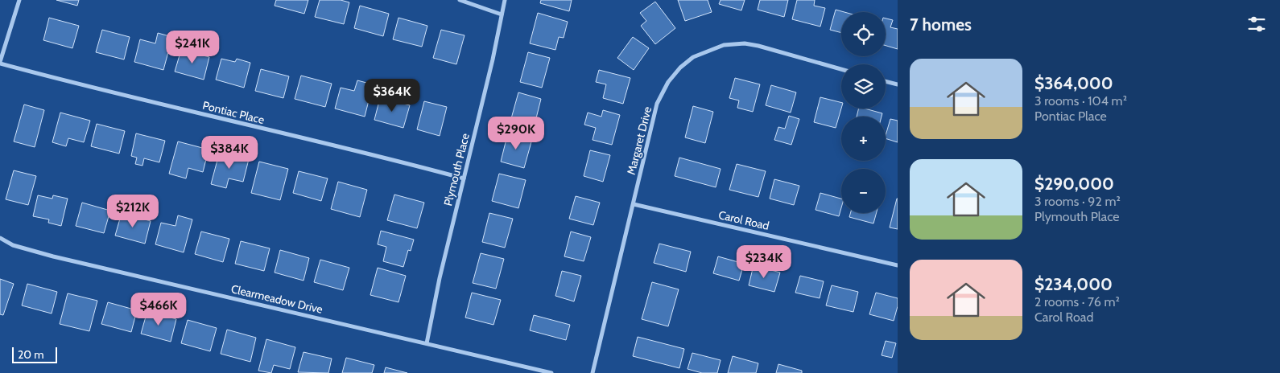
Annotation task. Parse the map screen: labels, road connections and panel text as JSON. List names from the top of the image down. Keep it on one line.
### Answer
{"streets":{"street":["Pontiac Place","Margaret Drive","Plymouth Place","Carol Road","Clearmeadow Drive"]},"crossings":[["Pontiac Place","Plymouth Place"],["Margaret Drive","Carol Road"],["Plymouth Place","Clearmeadow Drive"]],"scale_bar":"20 m","page":{"heading":"7 homes","map_buttons":["+","−"],"price":["$241K","$364K","$290K","$384K","$212K","$234K","$466K"],"list":[{"name":"$364,000","note":"3 rooms · 104 m² · Pontiac Place"},{"name":"$290,000","note":"3 rooms · 92 m² · Plymouth Place"},{"name":"$234,000","note":"2 rooms · 76 m² · Carol Road"}],"scale":"20 m"}}
